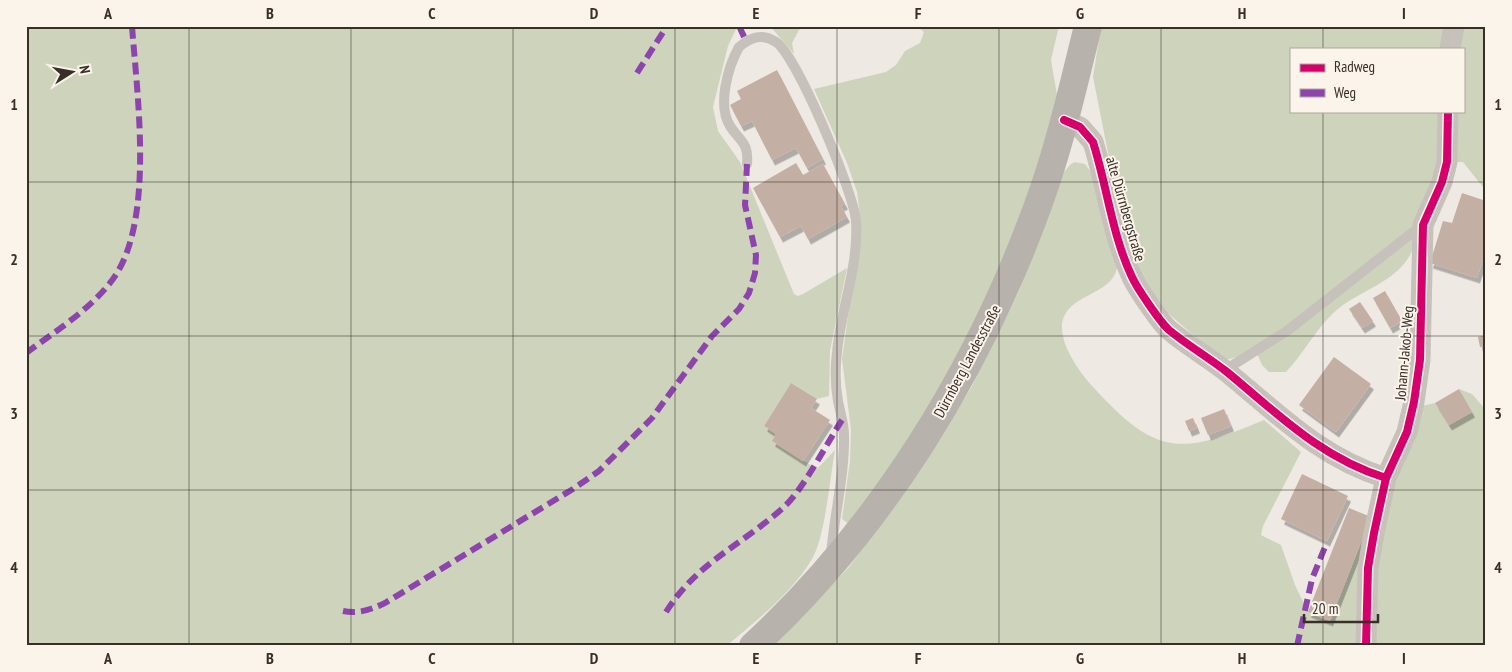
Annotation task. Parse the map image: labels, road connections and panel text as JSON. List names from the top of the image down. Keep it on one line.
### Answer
{"streets":{"main road":["Dürrnberg Landesstraße"],"street":["alte Dürrnbergstraße","Johann-Jakob-Weg"]},"crossings":[["alte Dürrnbergstraße","Dürrnberg Landesstraße"]],"legend":["Radweg","Weg"],"scale_bar":"20 m","north":"right","grid":{"columns":["A","B","C","D","E","F","G","H","I"],"rows":["1","2","3","4"]}}
